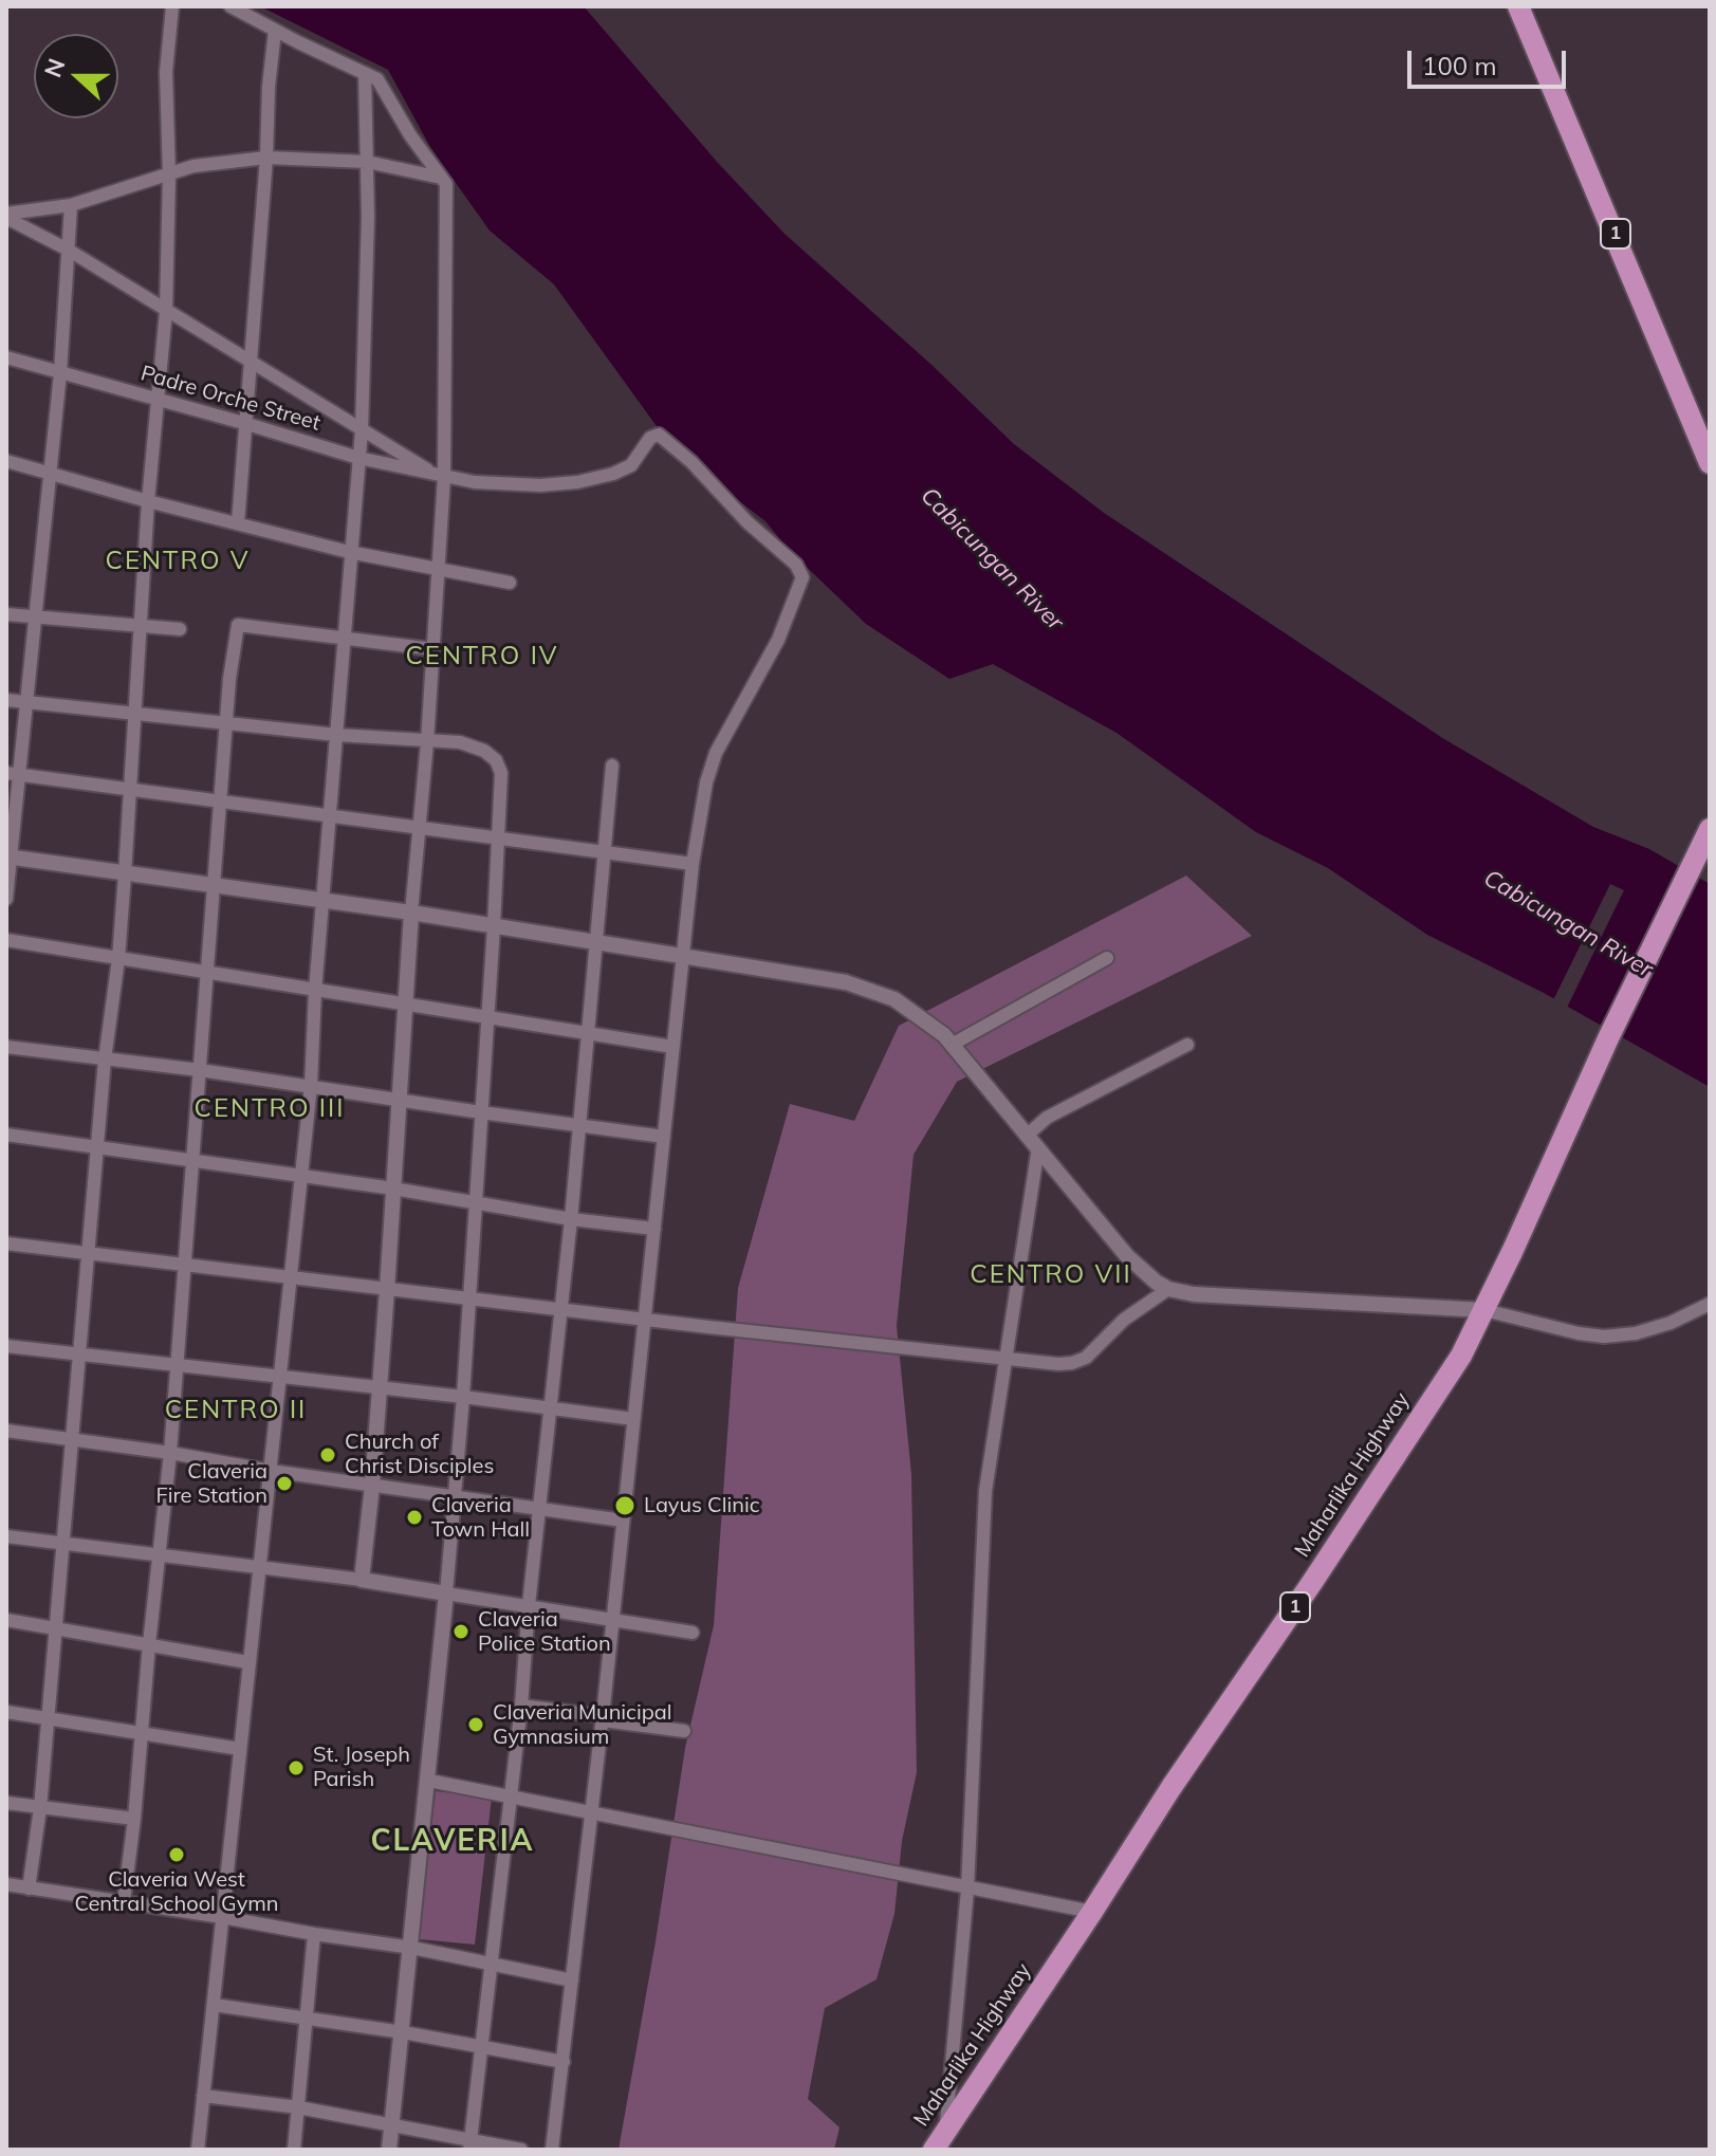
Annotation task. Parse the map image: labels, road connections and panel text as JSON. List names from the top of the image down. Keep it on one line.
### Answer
{"streets":{"highway":["1","Maharlika Highway"],"street":["Padre Orche Street"]},"districts":["CENTRO V","CENTRO IV","CENTRO III","CENTRO VII","CENTRO II","CLAVERIA"],"water":["Cabicungan River"],"places":["Church of Christ Disciples","Claveria Fire Station","Layus Clinic","Claveria Town Hall","Claveria Police Station","Claveria Municipal Gymnasium","St. Joseph Parish","Claveria West Central School Gymn"],"scale_bar":"100 m","north":"left"}
